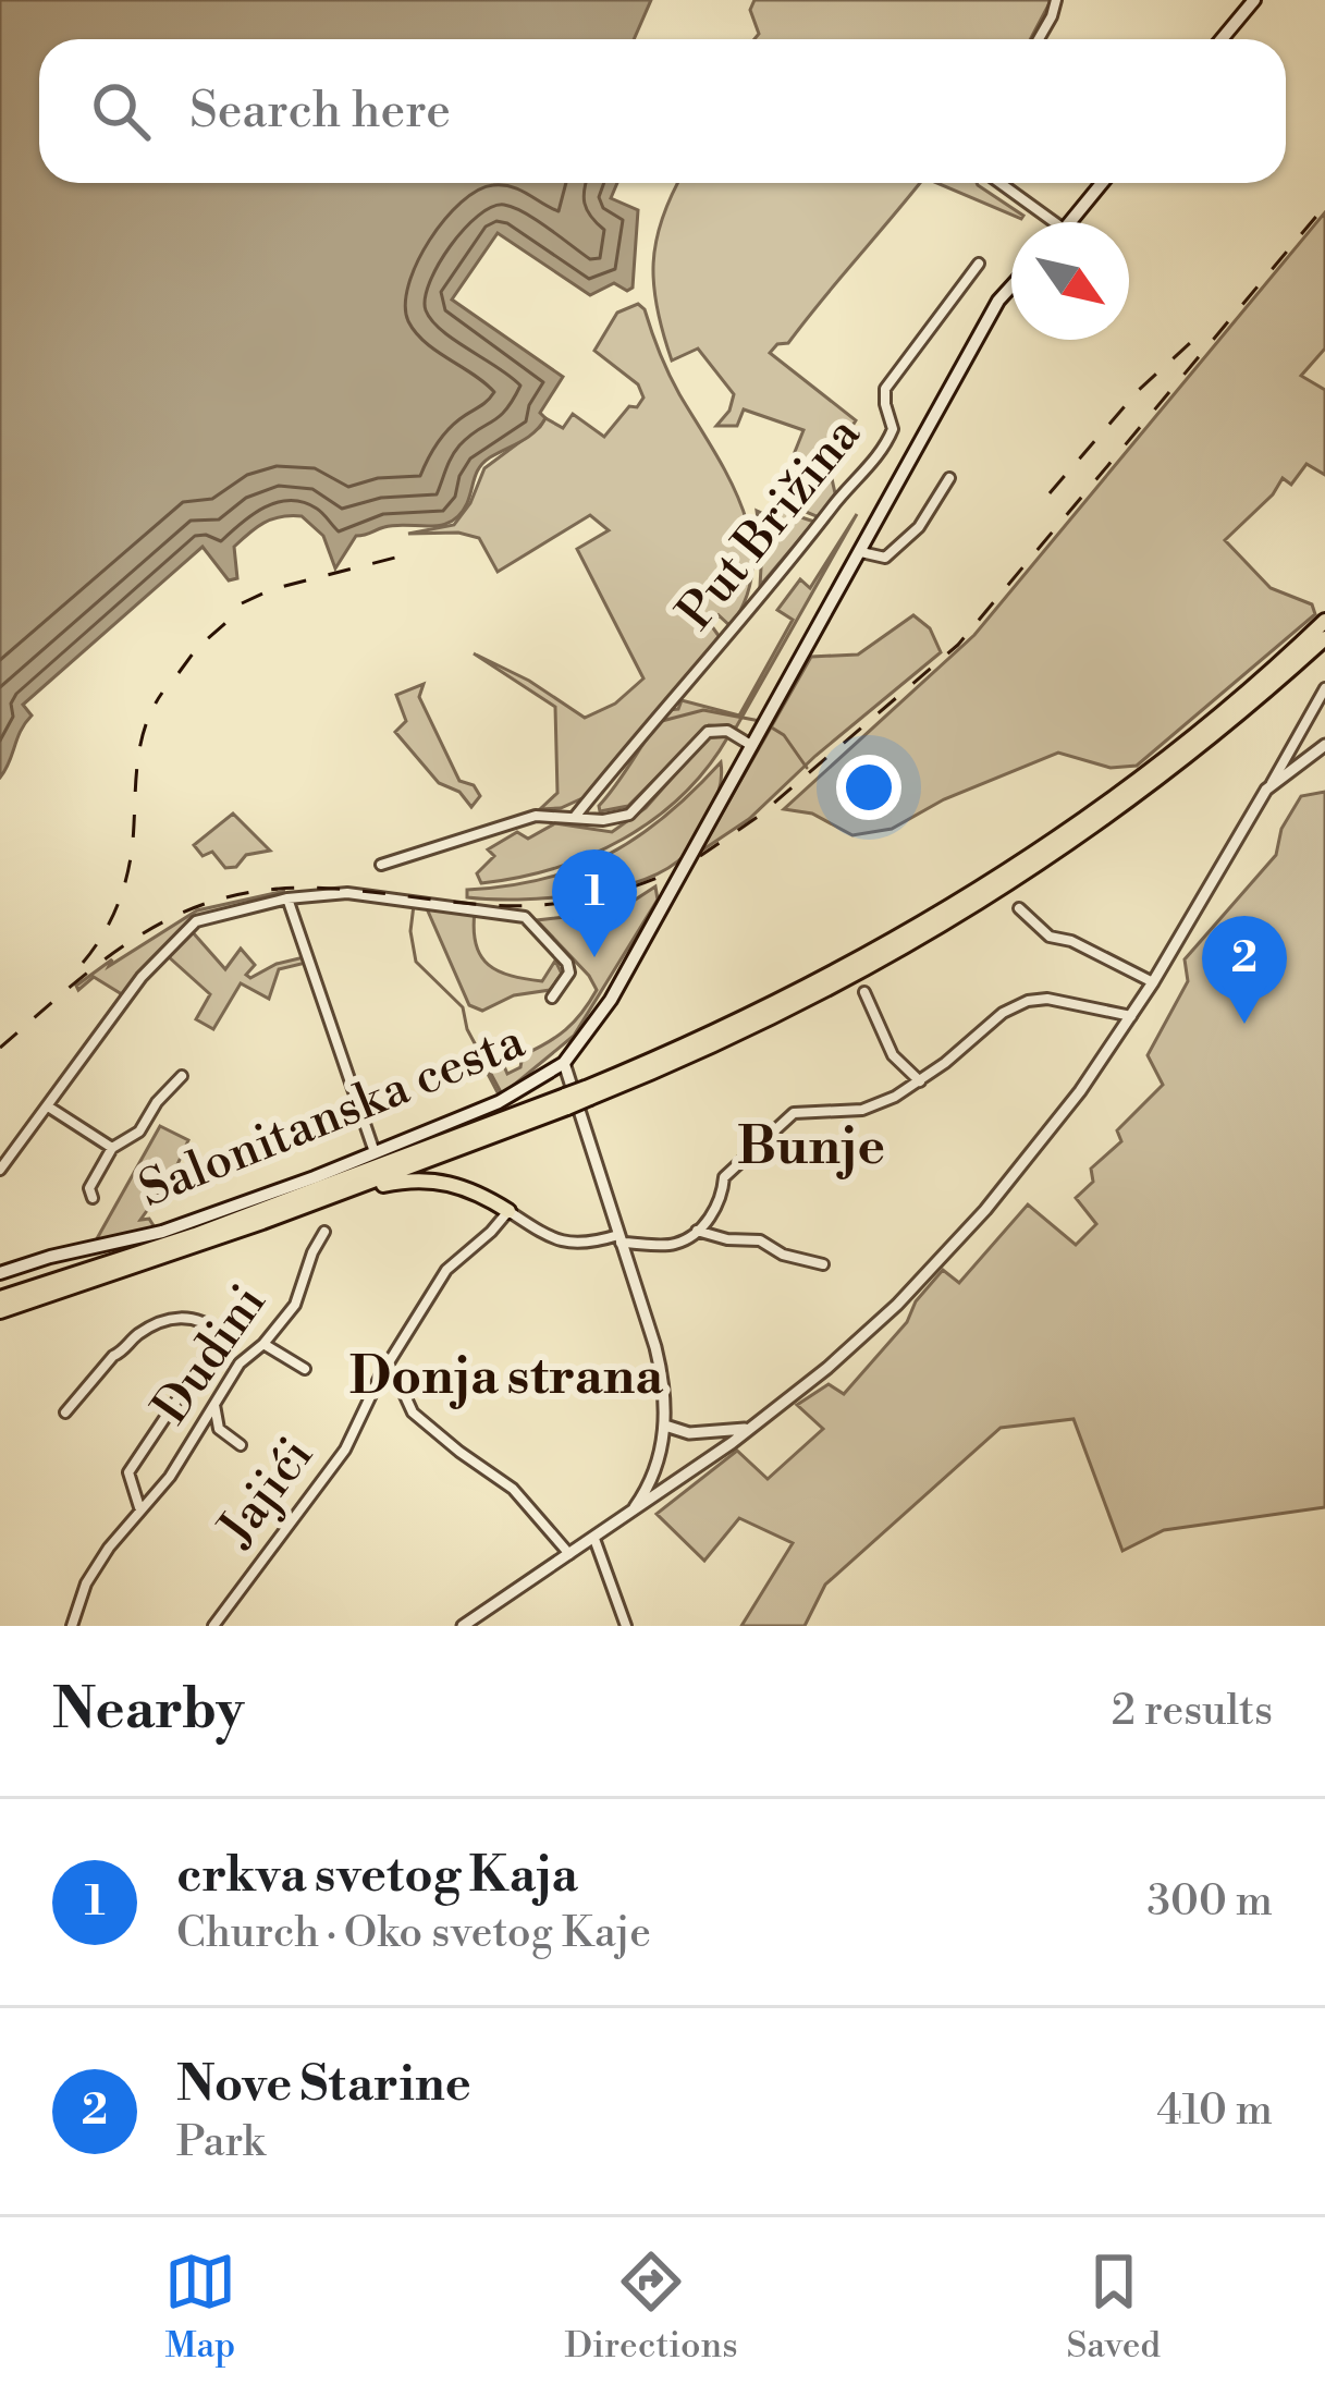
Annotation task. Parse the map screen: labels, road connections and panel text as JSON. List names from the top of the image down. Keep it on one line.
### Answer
{"streets":{"main road":["Salonitanska cesta"],"street":["Put Brižina","Dudini","Jajići"]},"districts":["Bunje","Donja strana"],"north":"bottom right","page":{"search":"Search here","pins":["1","2"],"heading":["Nearby","2 results"],"list":[{"mark":"1","name":"crkva svetog Kaja","note":"Church · Oko svetog Kaje","value":"300 m"},{"mark":"2","name":"Nove Starine","note":"Park","value":"410 m"}],"nav":["Map","Directions","Saved"]}}
